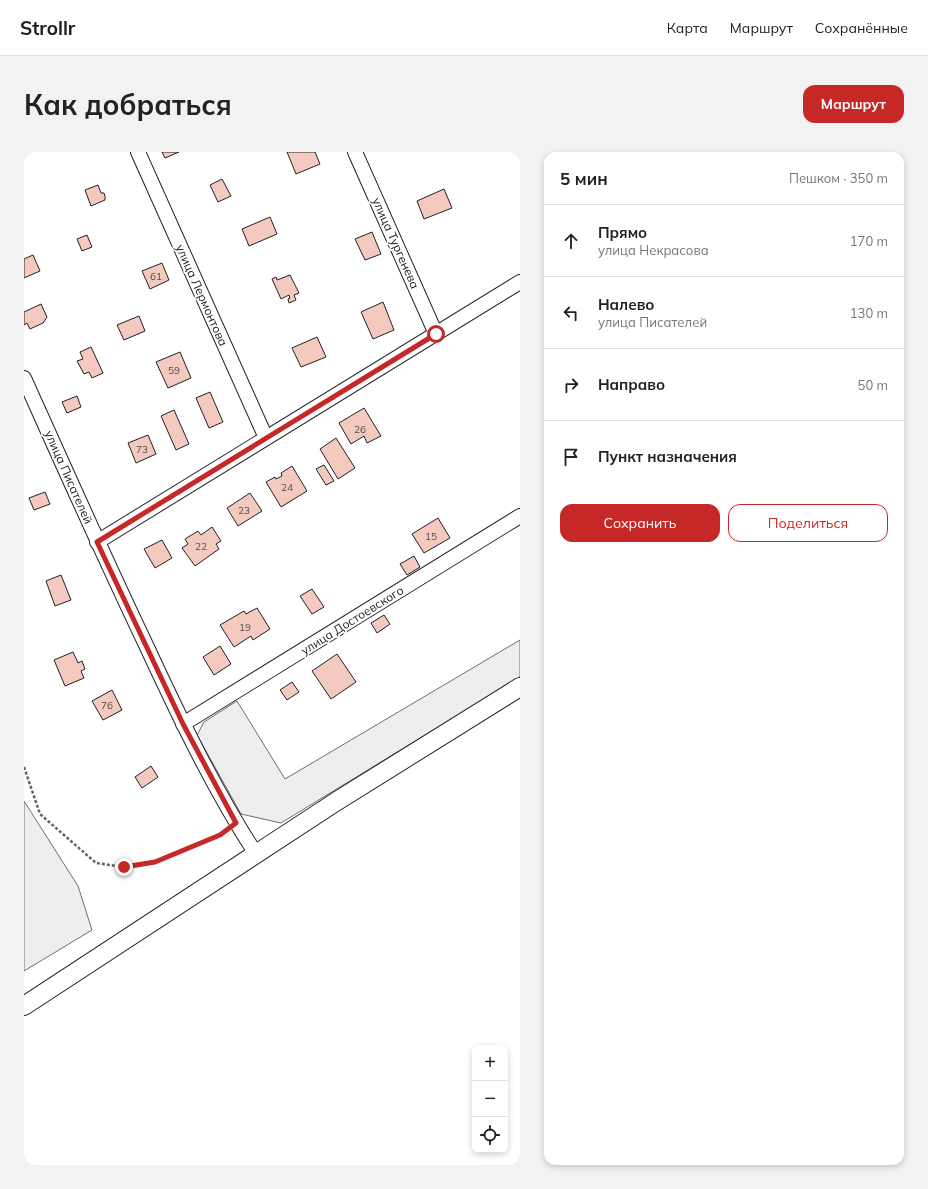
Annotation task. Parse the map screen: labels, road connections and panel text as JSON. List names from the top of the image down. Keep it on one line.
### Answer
{"streets":{"street":["улица Тургенева","улица Лермонтова","улица Писателей","улица Достоевского"]},"crossings":[["улица Писателей","улица Достоевского"]],"house_numbers":["61","59","26","73","24","23","15","22","19","76"],"page":{"header":"Strollr","nav":["Карта","Маршрут","Сохранённые"],"buttons":["Маршрут",["Сохранить","Поделиться"]],"title":"Как добраться","heading":["5 мин","Пешком · 350 m"],"list":[["Прямо","улица Некрасова","170 m"],["Налево","улица Писателей","130 m"],["Направо","50 m"],"Пункт назначения"],"map_buttons":["+","−"]}}
